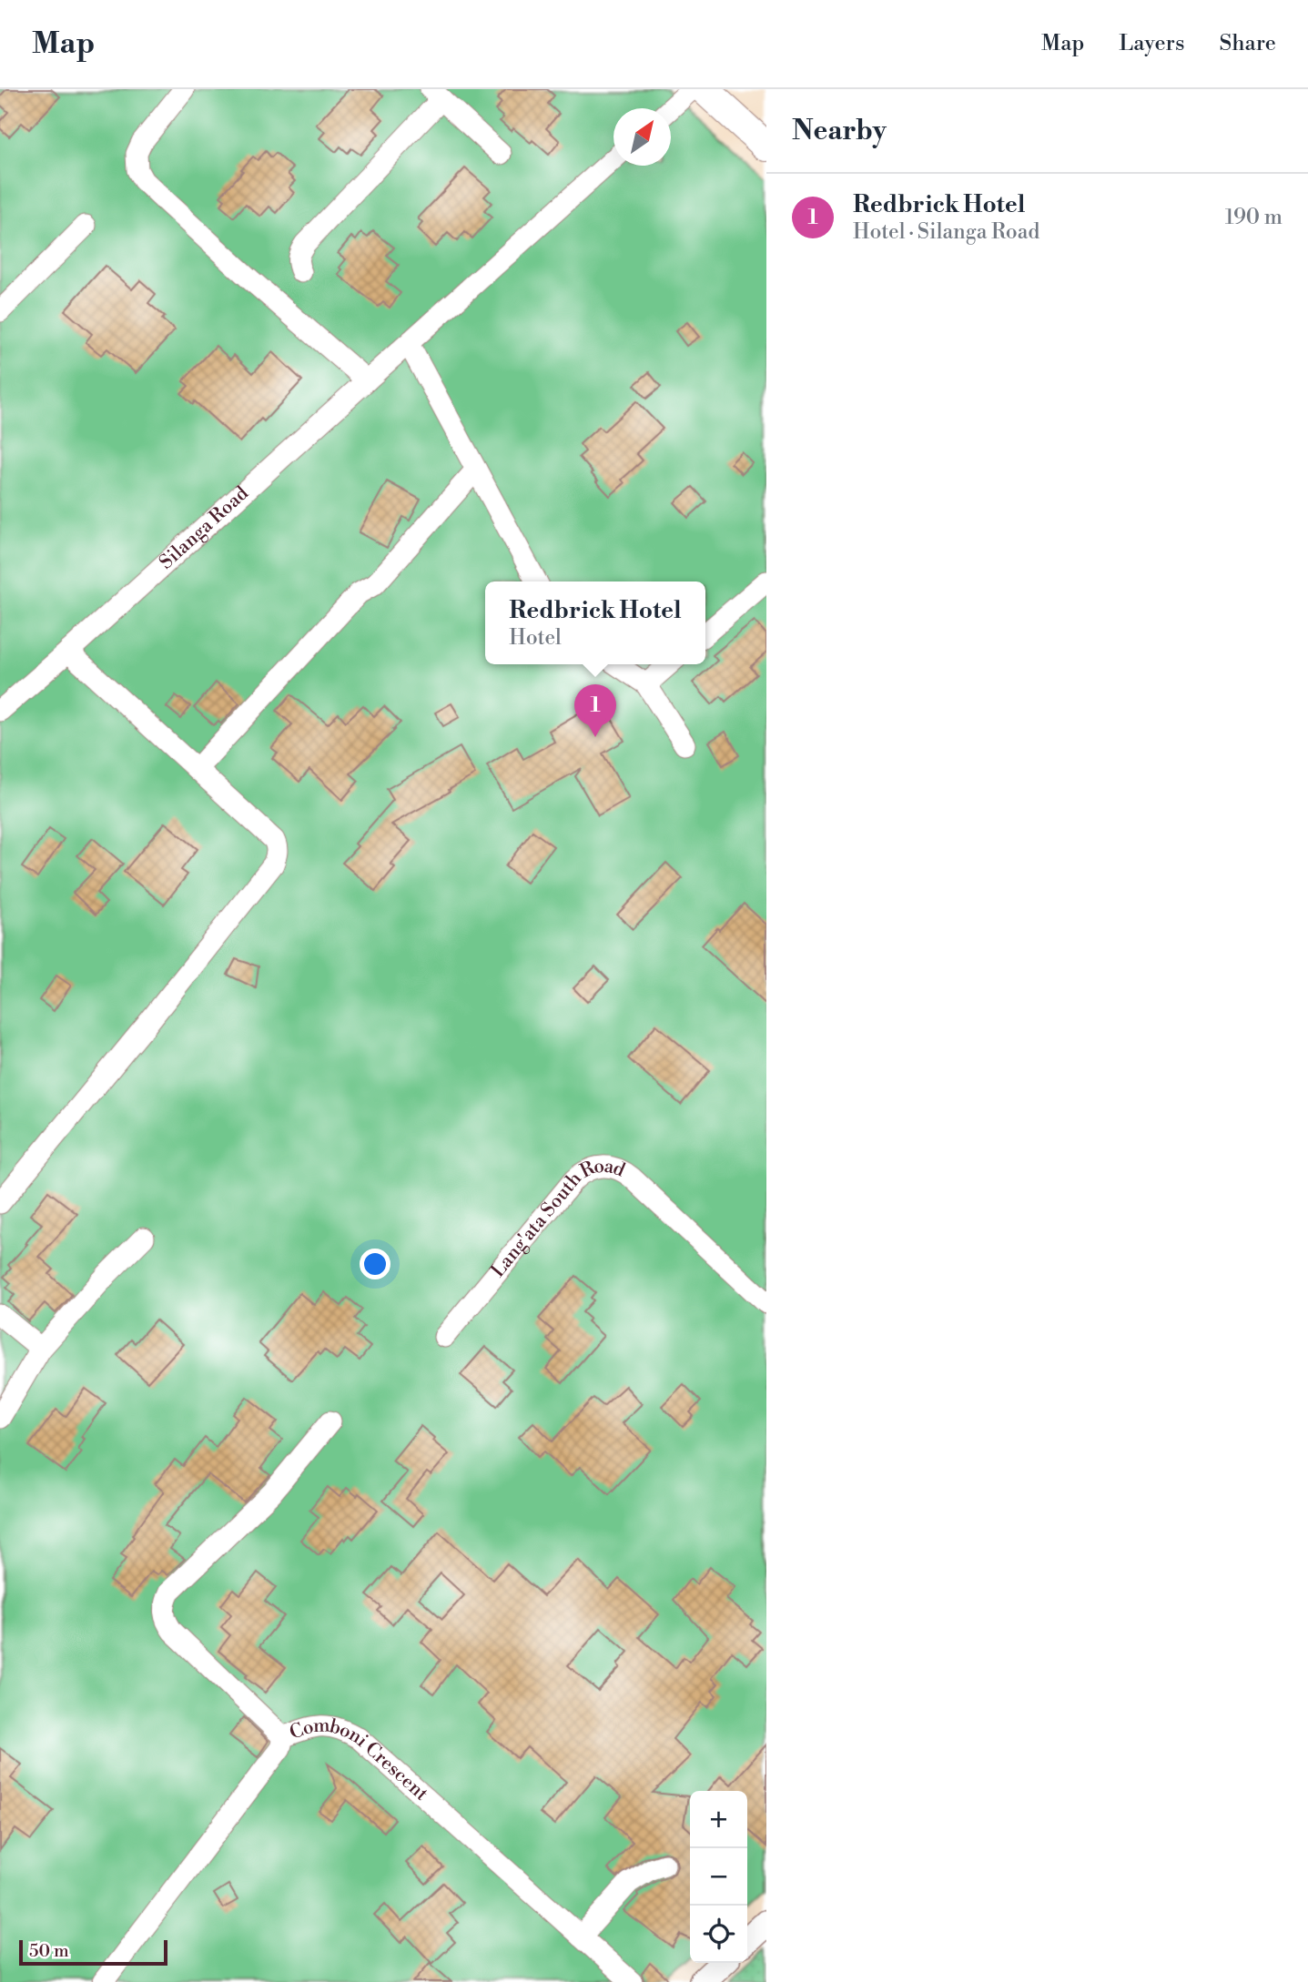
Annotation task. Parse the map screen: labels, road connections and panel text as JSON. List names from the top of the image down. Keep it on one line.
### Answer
{"streets":{"street":["Silanga Road","Lang'ata South Road","Comboni Crescent"]},"scale_bar":"50 m","north":"top right","page":{"header":"Map","nav":["Map","Layers","Share"],"heading":"Nearby","list":[{"mark":"1","name":"Redbrick Hotel","note":"Hotel · Silanga Road","value":"190 m"}],"popup":["Redbrick Hotel","Hotel"],"pins":"1","map_buttons":["+","−"],"scale":"50 m"}}
